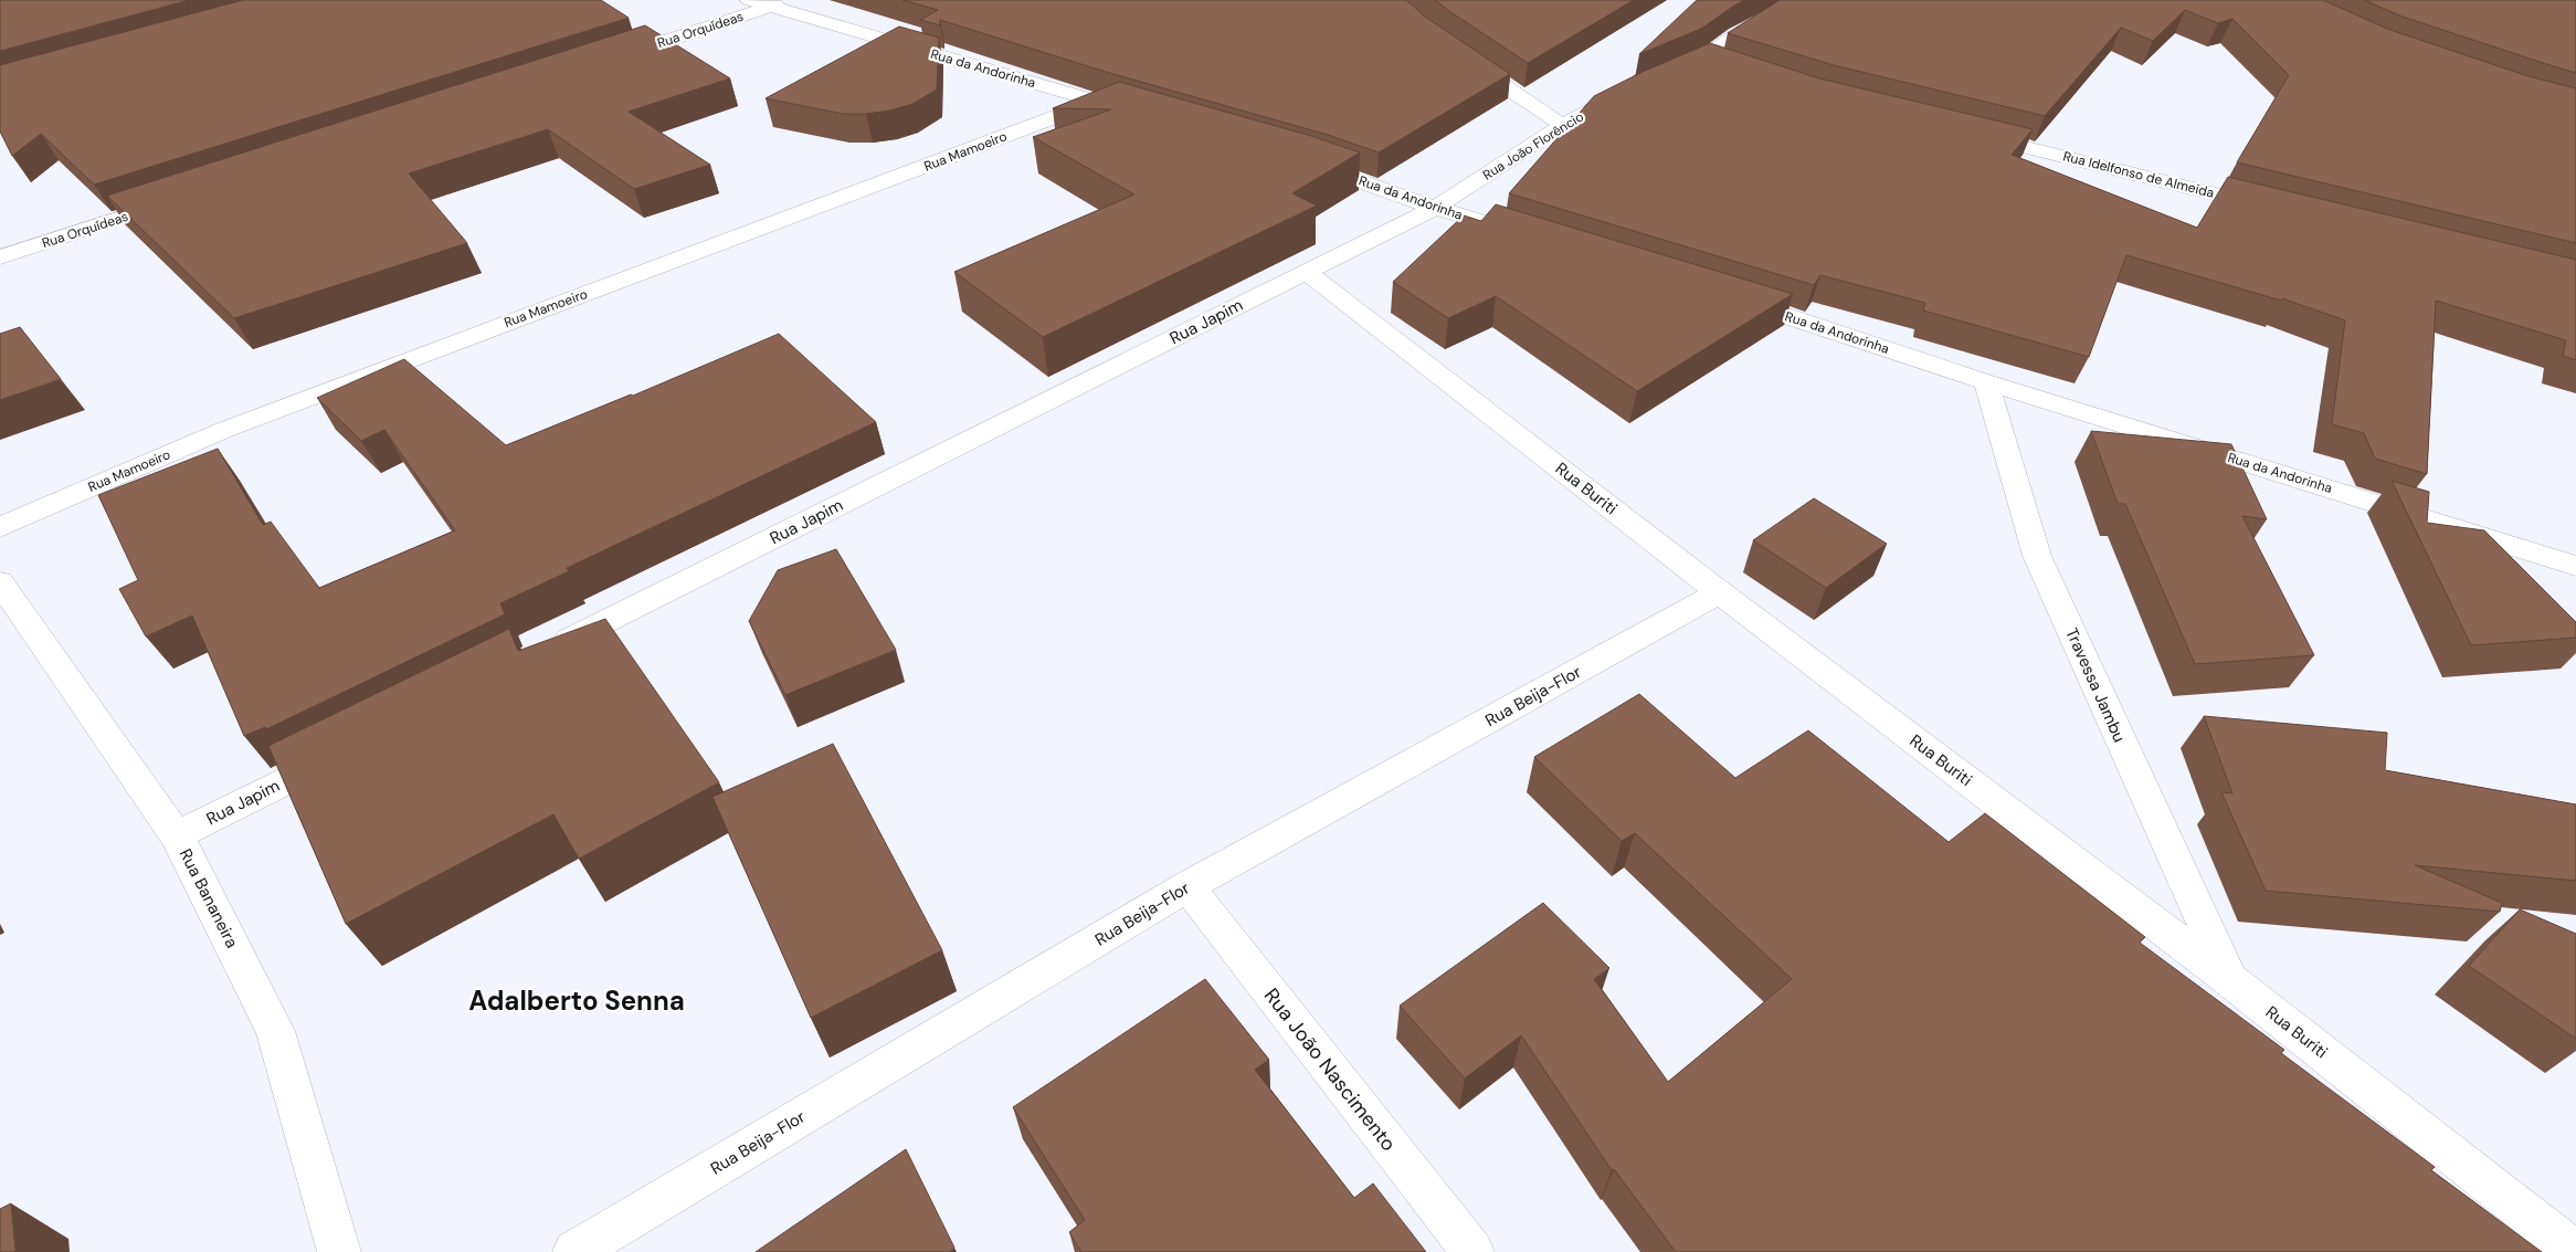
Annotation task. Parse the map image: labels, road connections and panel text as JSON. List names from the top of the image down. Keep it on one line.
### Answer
{"streets":{"street":["Rua Orquídeas","Rua da Andorinha","Rua João Florêncio","Rua Mamoeiro","Rua Idelfonso de Almeida","Rua Japim","Rua Buriti","Travessa Jambu","Rua Beija-Flor","Rua Bananeira","Rua João Nascimento"]},"crossings":[["Rua Orquídeas","Rua da Andorinha"],["Rua da Andorinha","Rua João Florêncio"],["Rua da Andorinha","Rua Mamoeiro"],["Rua da Andorinha","Rua Japim"],["Rua da Andorinha","Travessa Jambu"],["Rua João Florêncio","Rua Japim"],["Rua Japim","Rua Buriti"],["Rua Japim","Rua Bananeira"],["Rua Buriti","Travessa Jambu"],["Rua Buriti","Rua Beija-Flor"],["Rua Beija-Flor","Rua João Nascimento"]],"districts":["Adalberto Senna"]}
